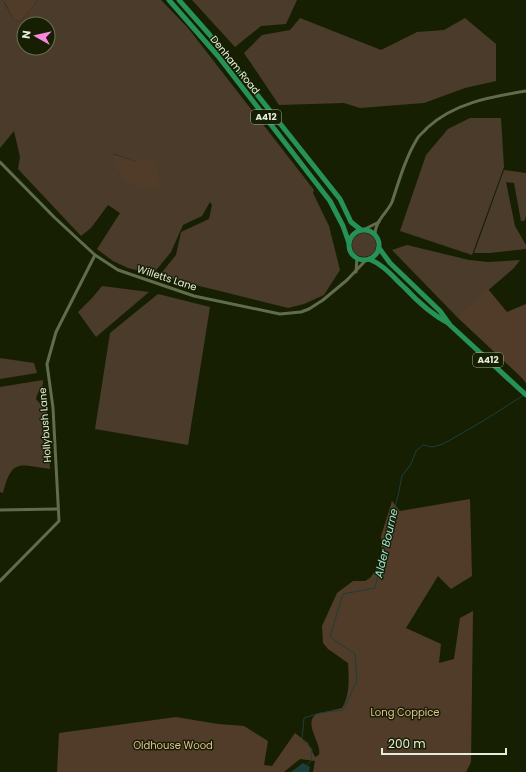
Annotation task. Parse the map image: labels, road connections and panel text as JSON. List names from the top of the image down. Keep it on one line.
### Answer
{"streets":{"main road":["Denham Road","A412"],"street":["Willetts Lane","Hollybush Lane"]},"crossings":[["Denham Road","A412"],["Denham Road","Willetts Lane"],["A412","Willetts Lane"],["Willetts Lane","Hollybush Lane"]],"water":["Alder Bourne"],"parks":["Long Coppice","Oldhouse Wood"],"scale_bar":"200 m","north":"left"}
